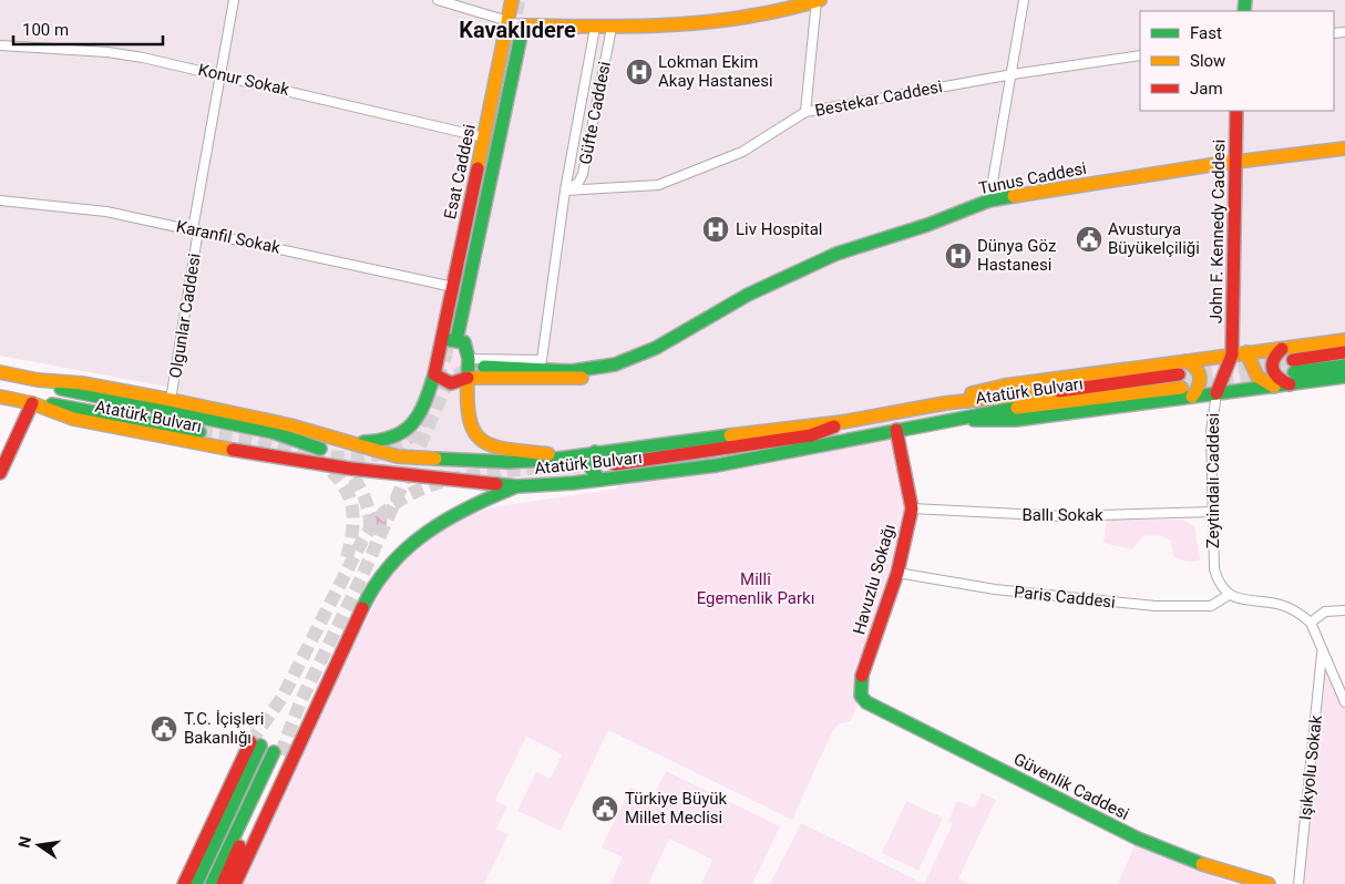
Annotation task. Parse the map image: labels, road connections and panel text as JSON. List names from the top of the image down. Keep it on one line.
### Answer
{"streets":{"main road":["Esat Caddesi","Tunus Caddesi","John F. Kennedy Caddesi","Atatürk Bulvarı","Havuzlu Sokağı","Güvenlik Caddesi"],"street":["Konur Sokak","Bestekar Caddesi","Güfte Caddesi","Karanfil Sokak","Olgunlar Caddesi","Zeytindalı Caddesi","Ballı Sokak","Paris Caddesi","Işıkyolu Sokak"]},"crossings":[["Konur Sokak","Esat Caddesi"],["Konur Sokak","Olgunlar Caddesi"],["Bestekar Caddesi","Güfte Caddesi"],["Güfte Caddesi","Esat Caddesi"],["Güfte Caddesi","Tunus Caddesi"],["Esat Caddesi","Tunus Caddesi"],["Esat Caddesi","Karanfil Sokak"],["Esat Caddesi","Atatürk Bulvarı"],["Tunus Caddesi","John F. Kennedy Caddesi"],["Karanfil Sokak","Olgunlar Caddesi"],["Olgunlar Caddesi","Atatürk Bulvarı"],["Atatürk Bulvarı","Havuzlu Sokağı"],["Zeytindalı Caddesi","Ballı Sokak"],["Zeytindalı Caddesi","Paris Caddesi"],["Ballı Sokak","Havuzlu Sokağı"],["Havuzlu Sokağı","Paris Caddesi"],["Havuzlu Sokağı","Güvenlik Caddesi"]],"districts":["Kavaklıdere"],"parks":["Millî Egemenlik Parkı"],"places":{"hospital":["Lokman Ekim Akay Hastanesi","Liv Hospital","Dünya Göz Hastanesi"],"public building":["Avusturya Büyükelçiliği","T.C. İçişleri Bakanlığı","Türkiye Büyük Millet Meclisi"]},"legend":["Fast","Slow","Jam"],"scale_bar":"100 m","north":"left"}
